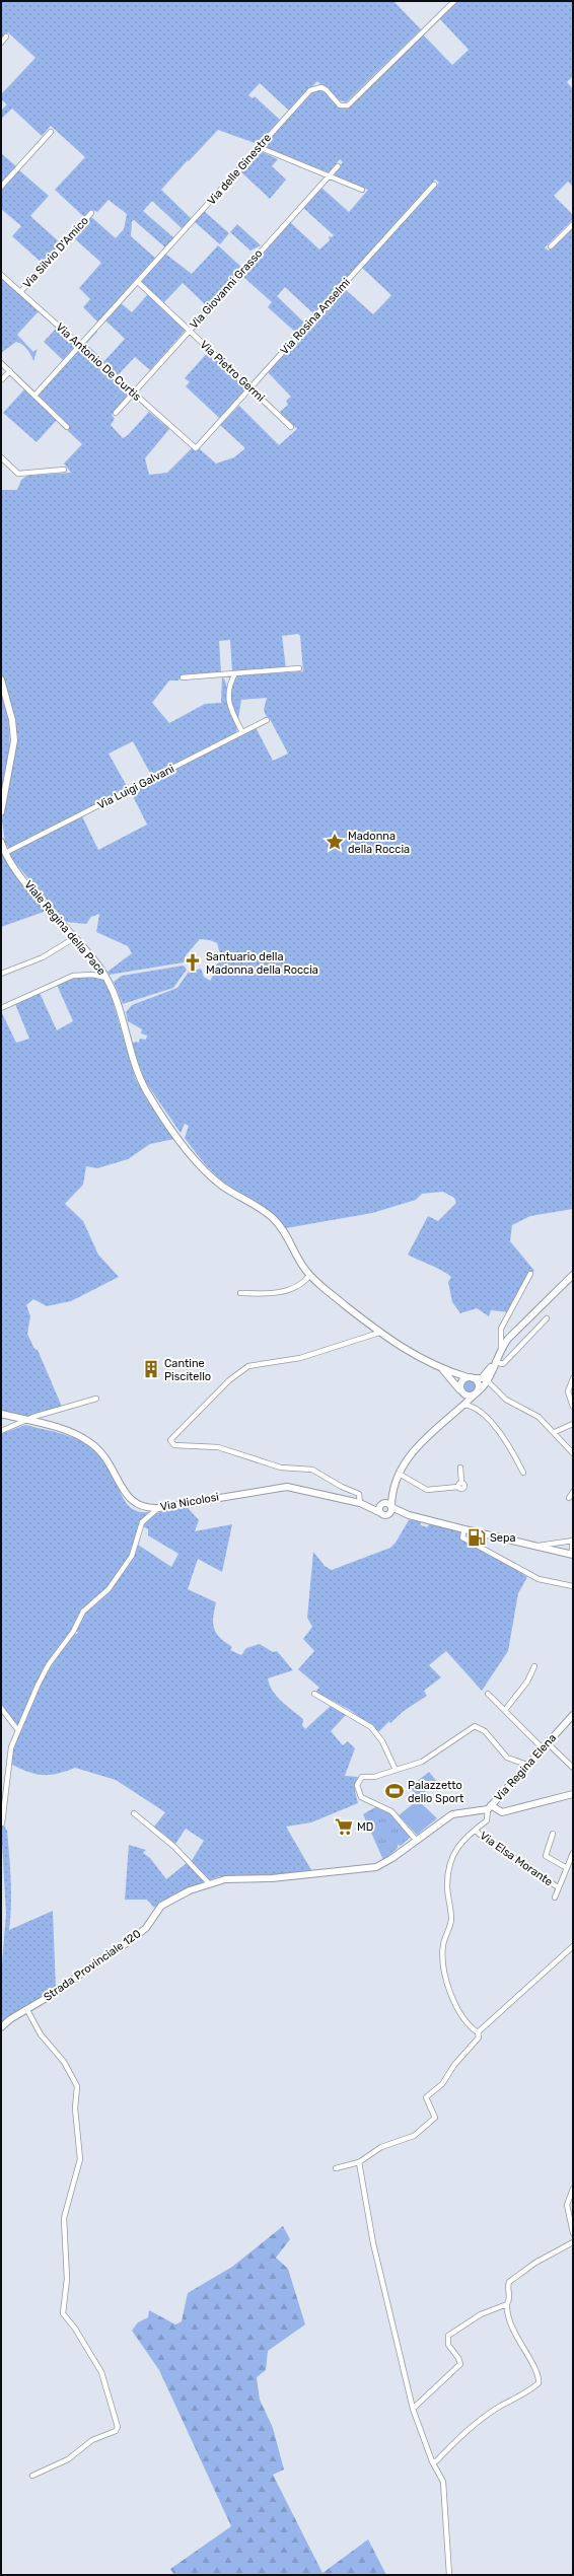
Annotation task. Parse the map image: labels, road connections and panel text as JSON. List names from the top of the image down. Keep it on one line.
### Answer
{"streets":{"street":["Via delle Ginestre","Via Silvio D'Amico","Via Giovanni Grasso","Via Rosina Anselmi","Via Antonio De Curtis","Via Pietro Germi","Via Luigi Galvani","Viale Regina della Pace","Via Nicolosi","Via Regina Elena","Via Elsa Morante","Strada Provinciale 120"]},"crossings":[["Via delle Ginestre","Via Antonio De Curtis"],["Via delle Ginestre","Via Pietro Germi"],["Via Silvio D'Amico","Via Antonio De Curtis"],["Via Giovanni Grasso","Via Antonio De Curtis"],["Via Giovanni Grasso","Via Pietro Germi"],["Via Rosina Anselmi","Via Antonio De Curtis"],["Via Rosina Anselmi","Via Pietro Germi"],["Via Luigi Galvani","Viale Regina della Pace"],["Via Regina Elena","Strada Provinciale 120"]],"places":{"place":["Madonna della Roccia"],"church":["Santuario della Madonna della Roccia"],"building":["Cantine Piscitello"],"fuel station":["Sepa"],"sports":["Palazzetto dello Sport"],"supermarket":["MD"]}}
